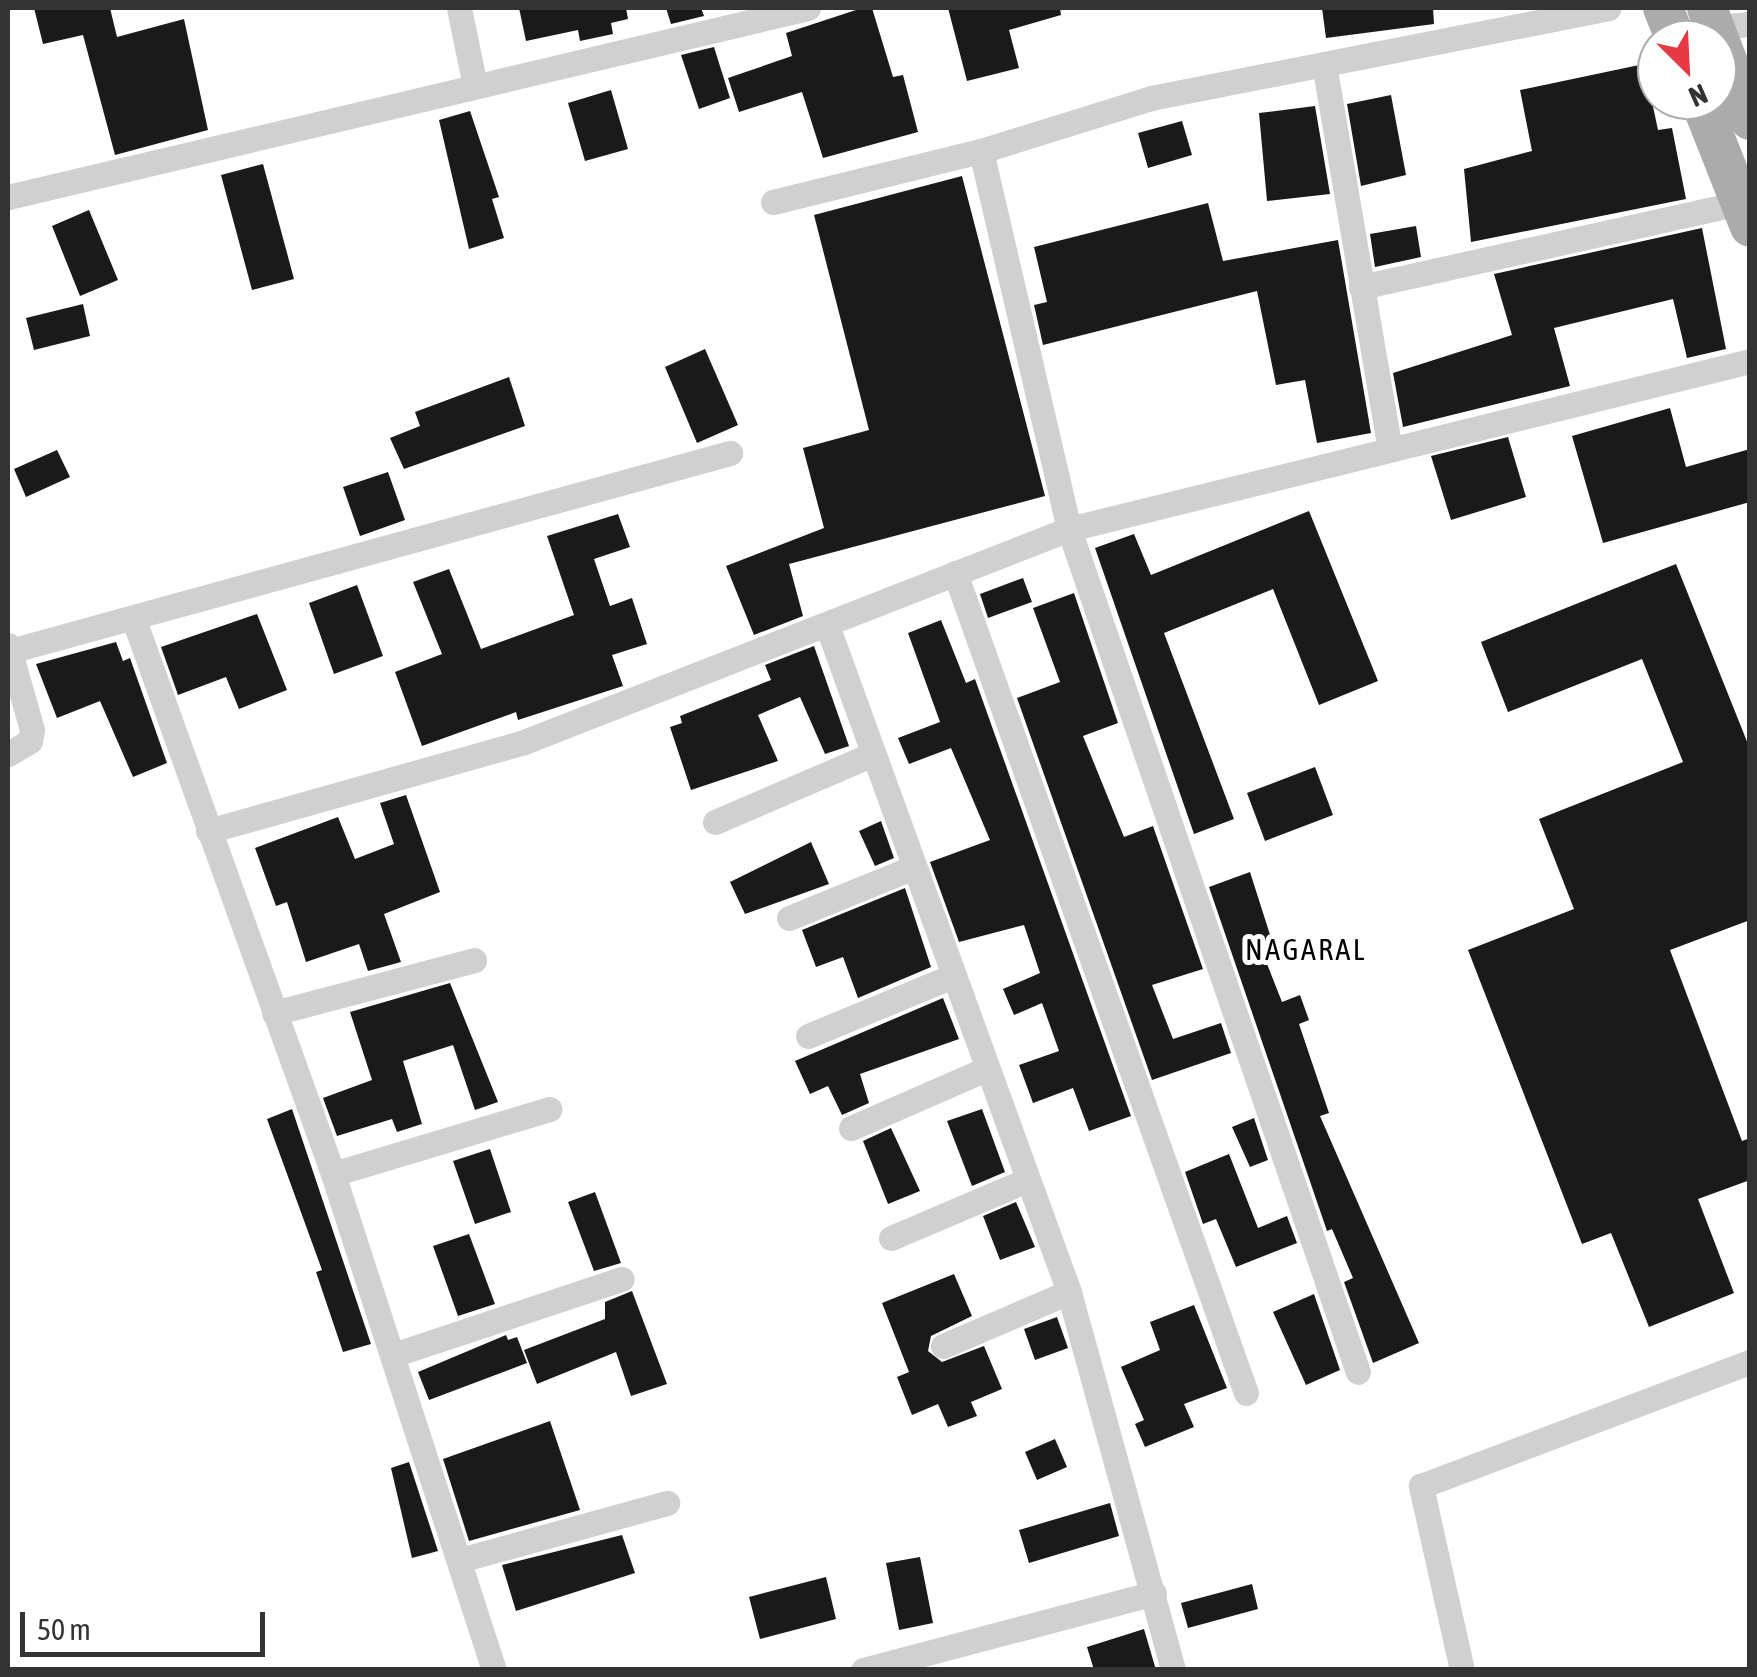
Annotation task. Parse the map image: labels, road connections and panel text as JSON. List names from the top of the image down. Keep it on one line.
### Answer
{"districts":["NAGARAL"],"scale_bar":"50 m","north":"bottom right"}
